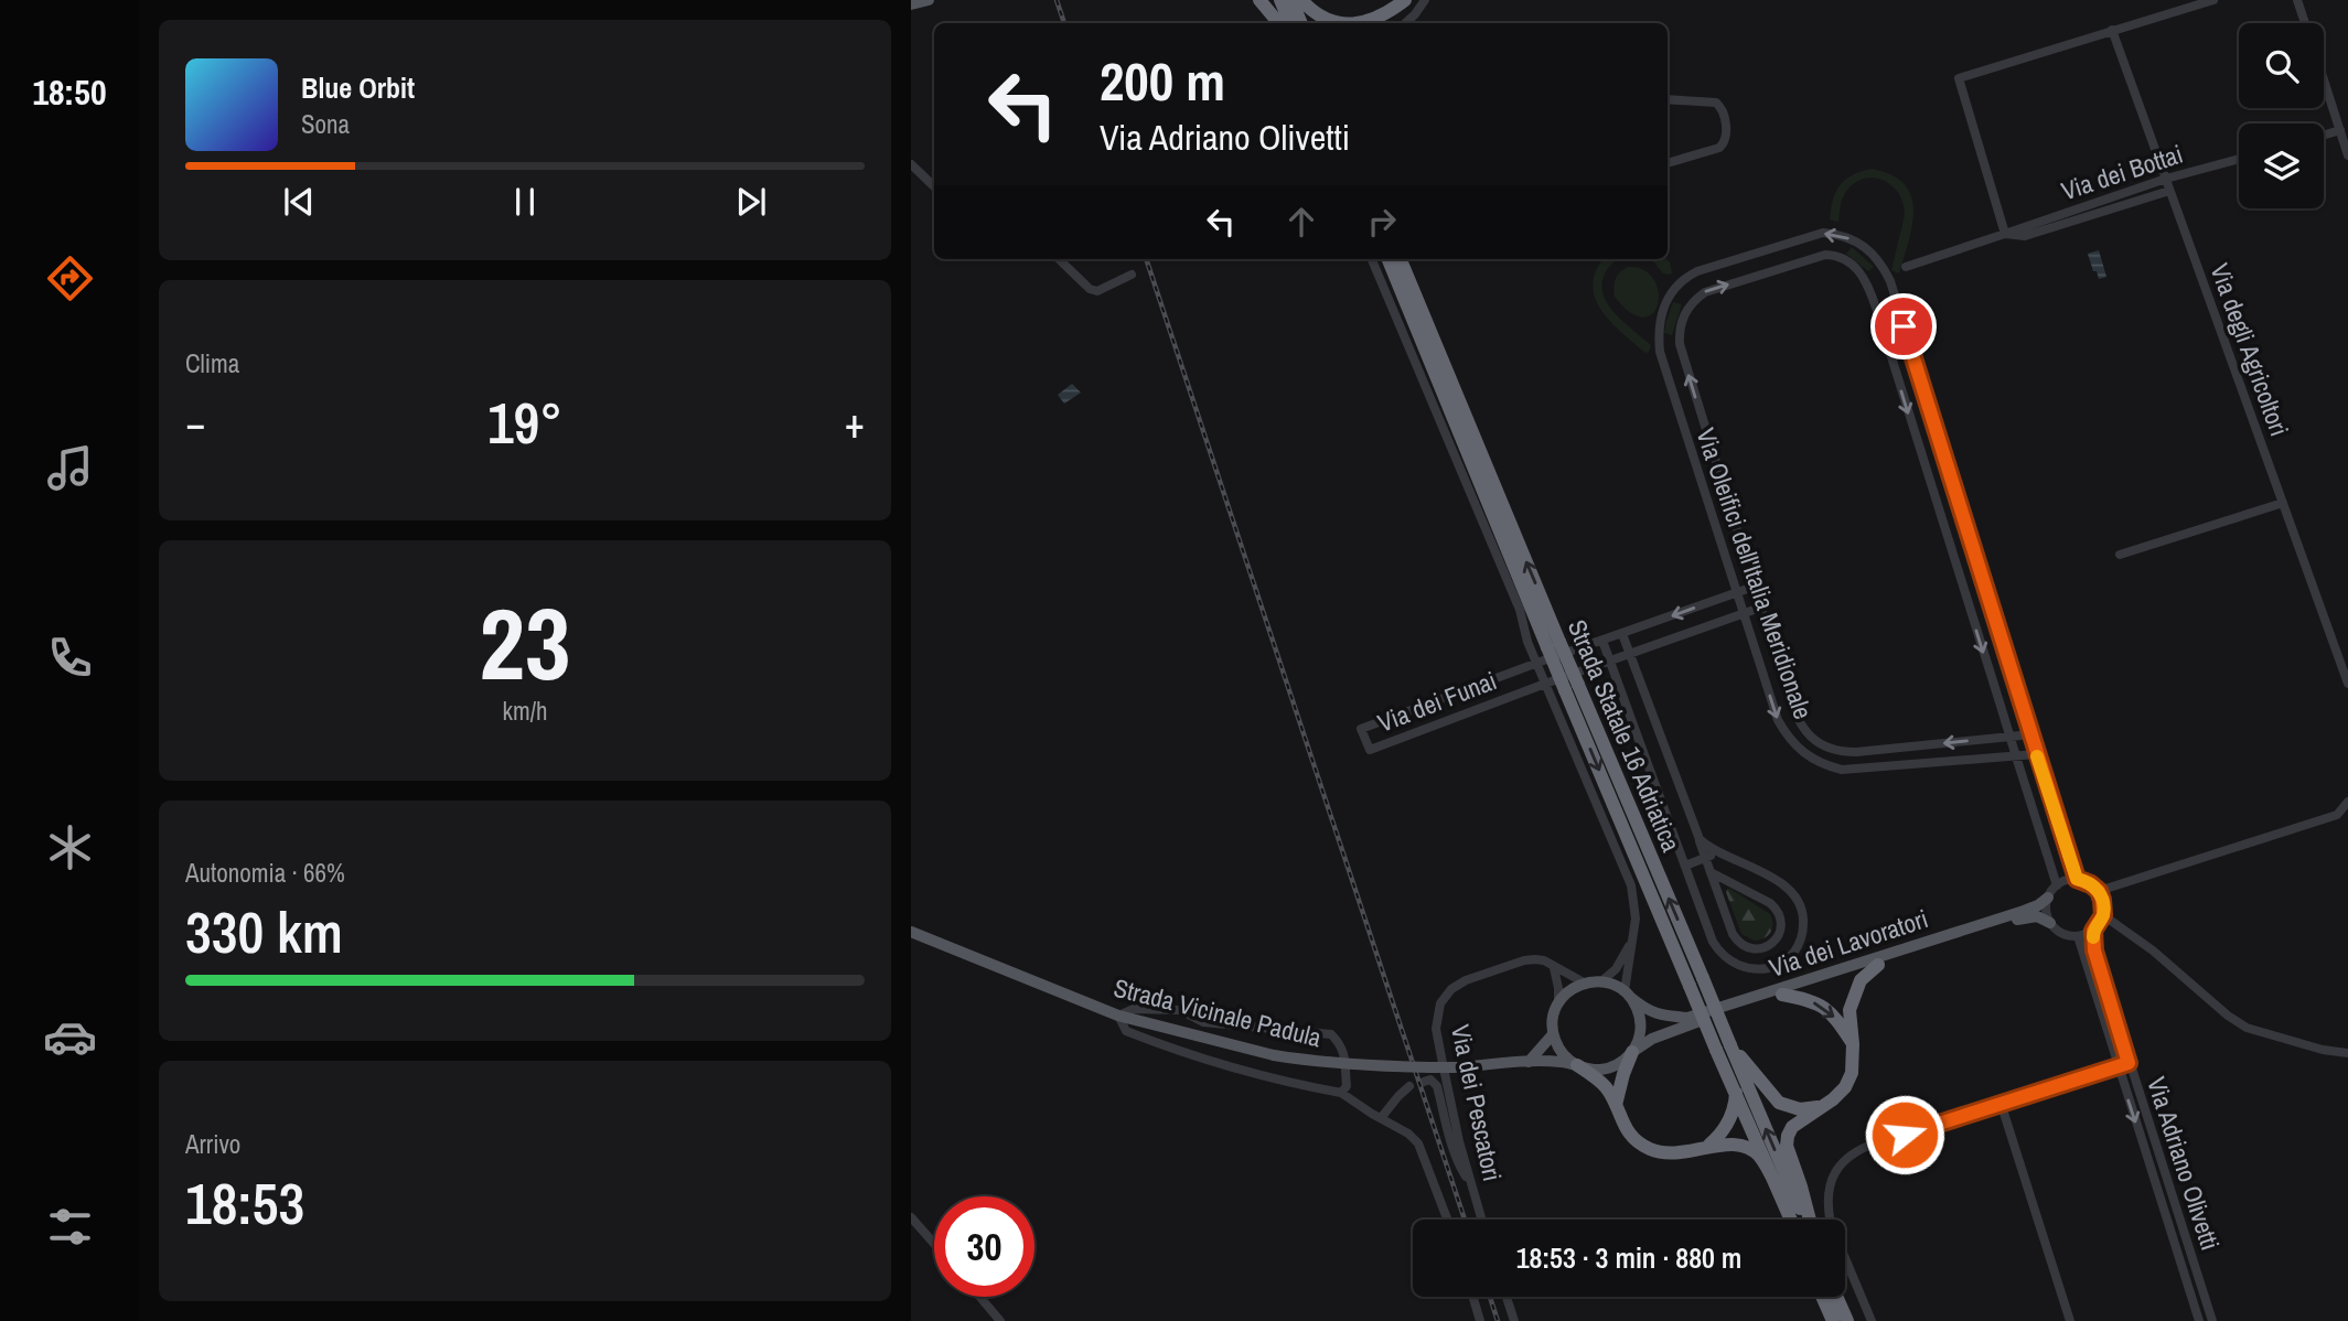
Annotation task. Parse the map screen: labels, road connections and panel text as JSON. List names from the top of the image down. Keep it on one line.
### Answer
{"streets":{"highway":["Strada Statale 16 Adriatica"],"main road":["Via dei Lavoratori","Strada Vicinale Padula"],"street":["Via dei Bottai","Via degli Agricoltori","Via Oleifici dell'Italia Meridionale","Via dei Funai","Via dei Pescatori","Via Adriano Olivetti"]},"crossings":[["Via dei Bottai","Via degli Agricoltori"],["Via Oleifici dell'Italia Meridionale","Via dei Funai"],["Via Oleifici dell'Italia Meridionale","Via Adriano Olivetti"],["Via dei Lavoratori","Strada Vicinale Padula"],["Strada Vicinale Padula","Via dei Pescatori"]],"page":{"tabs":"18:50","turn":["200 m","Via Adriano Olivetti"],"song":["Blue Orbit","Sona"],"tile":["Clima",["23","km/h"],["Autonomia · 66%","330 km"],["Arrivo","18:53"]],"heat":["−","19°","+"],"limit":"30","trip":"18:53 · 3 min · 880 m"}}
